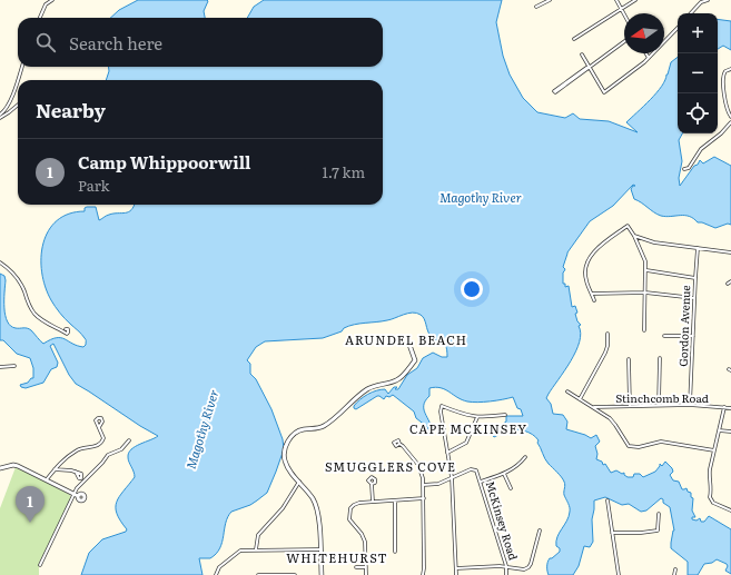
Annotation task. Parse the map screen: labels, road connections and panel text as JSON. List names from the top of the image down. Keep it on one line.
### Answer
{"streets":{"street":["Gordon Avenue","Stinchcomb Road","McKinsey Road"]},"crossings":[["Gordon Avenue","Stinchcomb Road"]],"districts":["ARUNDEL BEACH","CAPE MCKINSEY","SMUGGLERS COVE","WHITEHURST"],"water":["Magothy River"],"north":"left","page":{"map_buttons":["+","−"],"search":"Search here","heading":"Nearby","list":[{"mark":"1","name":"Camp Whippoorwill","note":"Park","value":"1.7 km"}],"pins":"1"}}
